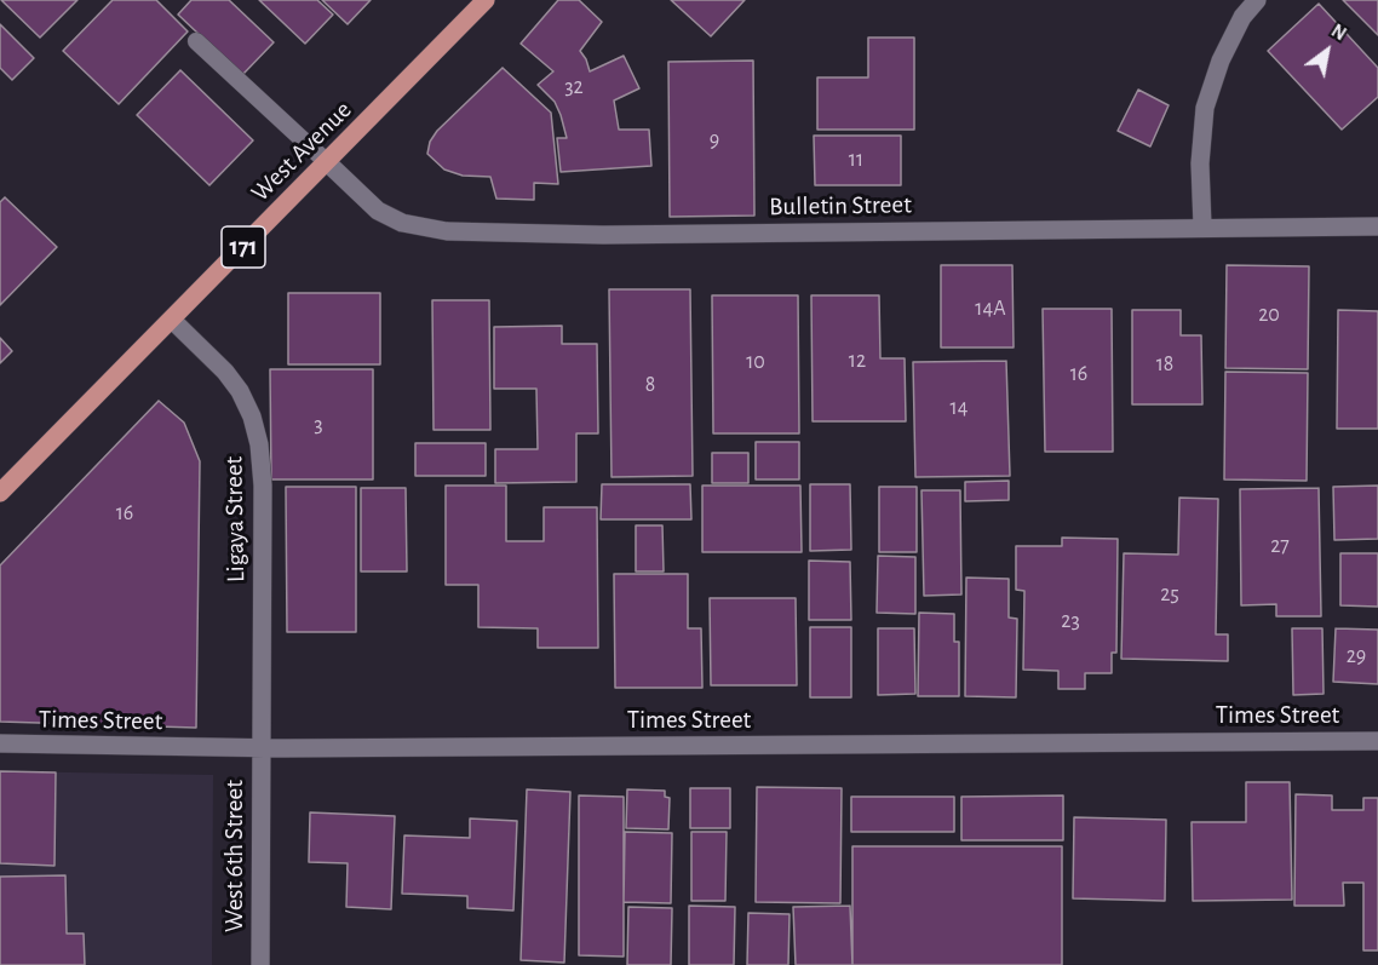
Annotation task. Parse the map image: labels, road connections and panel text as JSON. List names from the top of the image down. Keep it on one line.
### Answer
{"streets":{"main road":["West Avenue","171"],"street":["Bulletin Street","Ligaya Street","Times Street","West 6th Street"]},"crossings":[["West Avenue","Bulletin Street"],["West Avenue","Ligaya Street"],["Ligaya Street","Times Street"],["Ligaya Street","West 6th Street"],["Times Street","West 6th Street"]],"house_numbers":["32","9","11","14A","20","12","10","18","16","8","14","3","16","27","25","23","29"],"north":"top right"}
